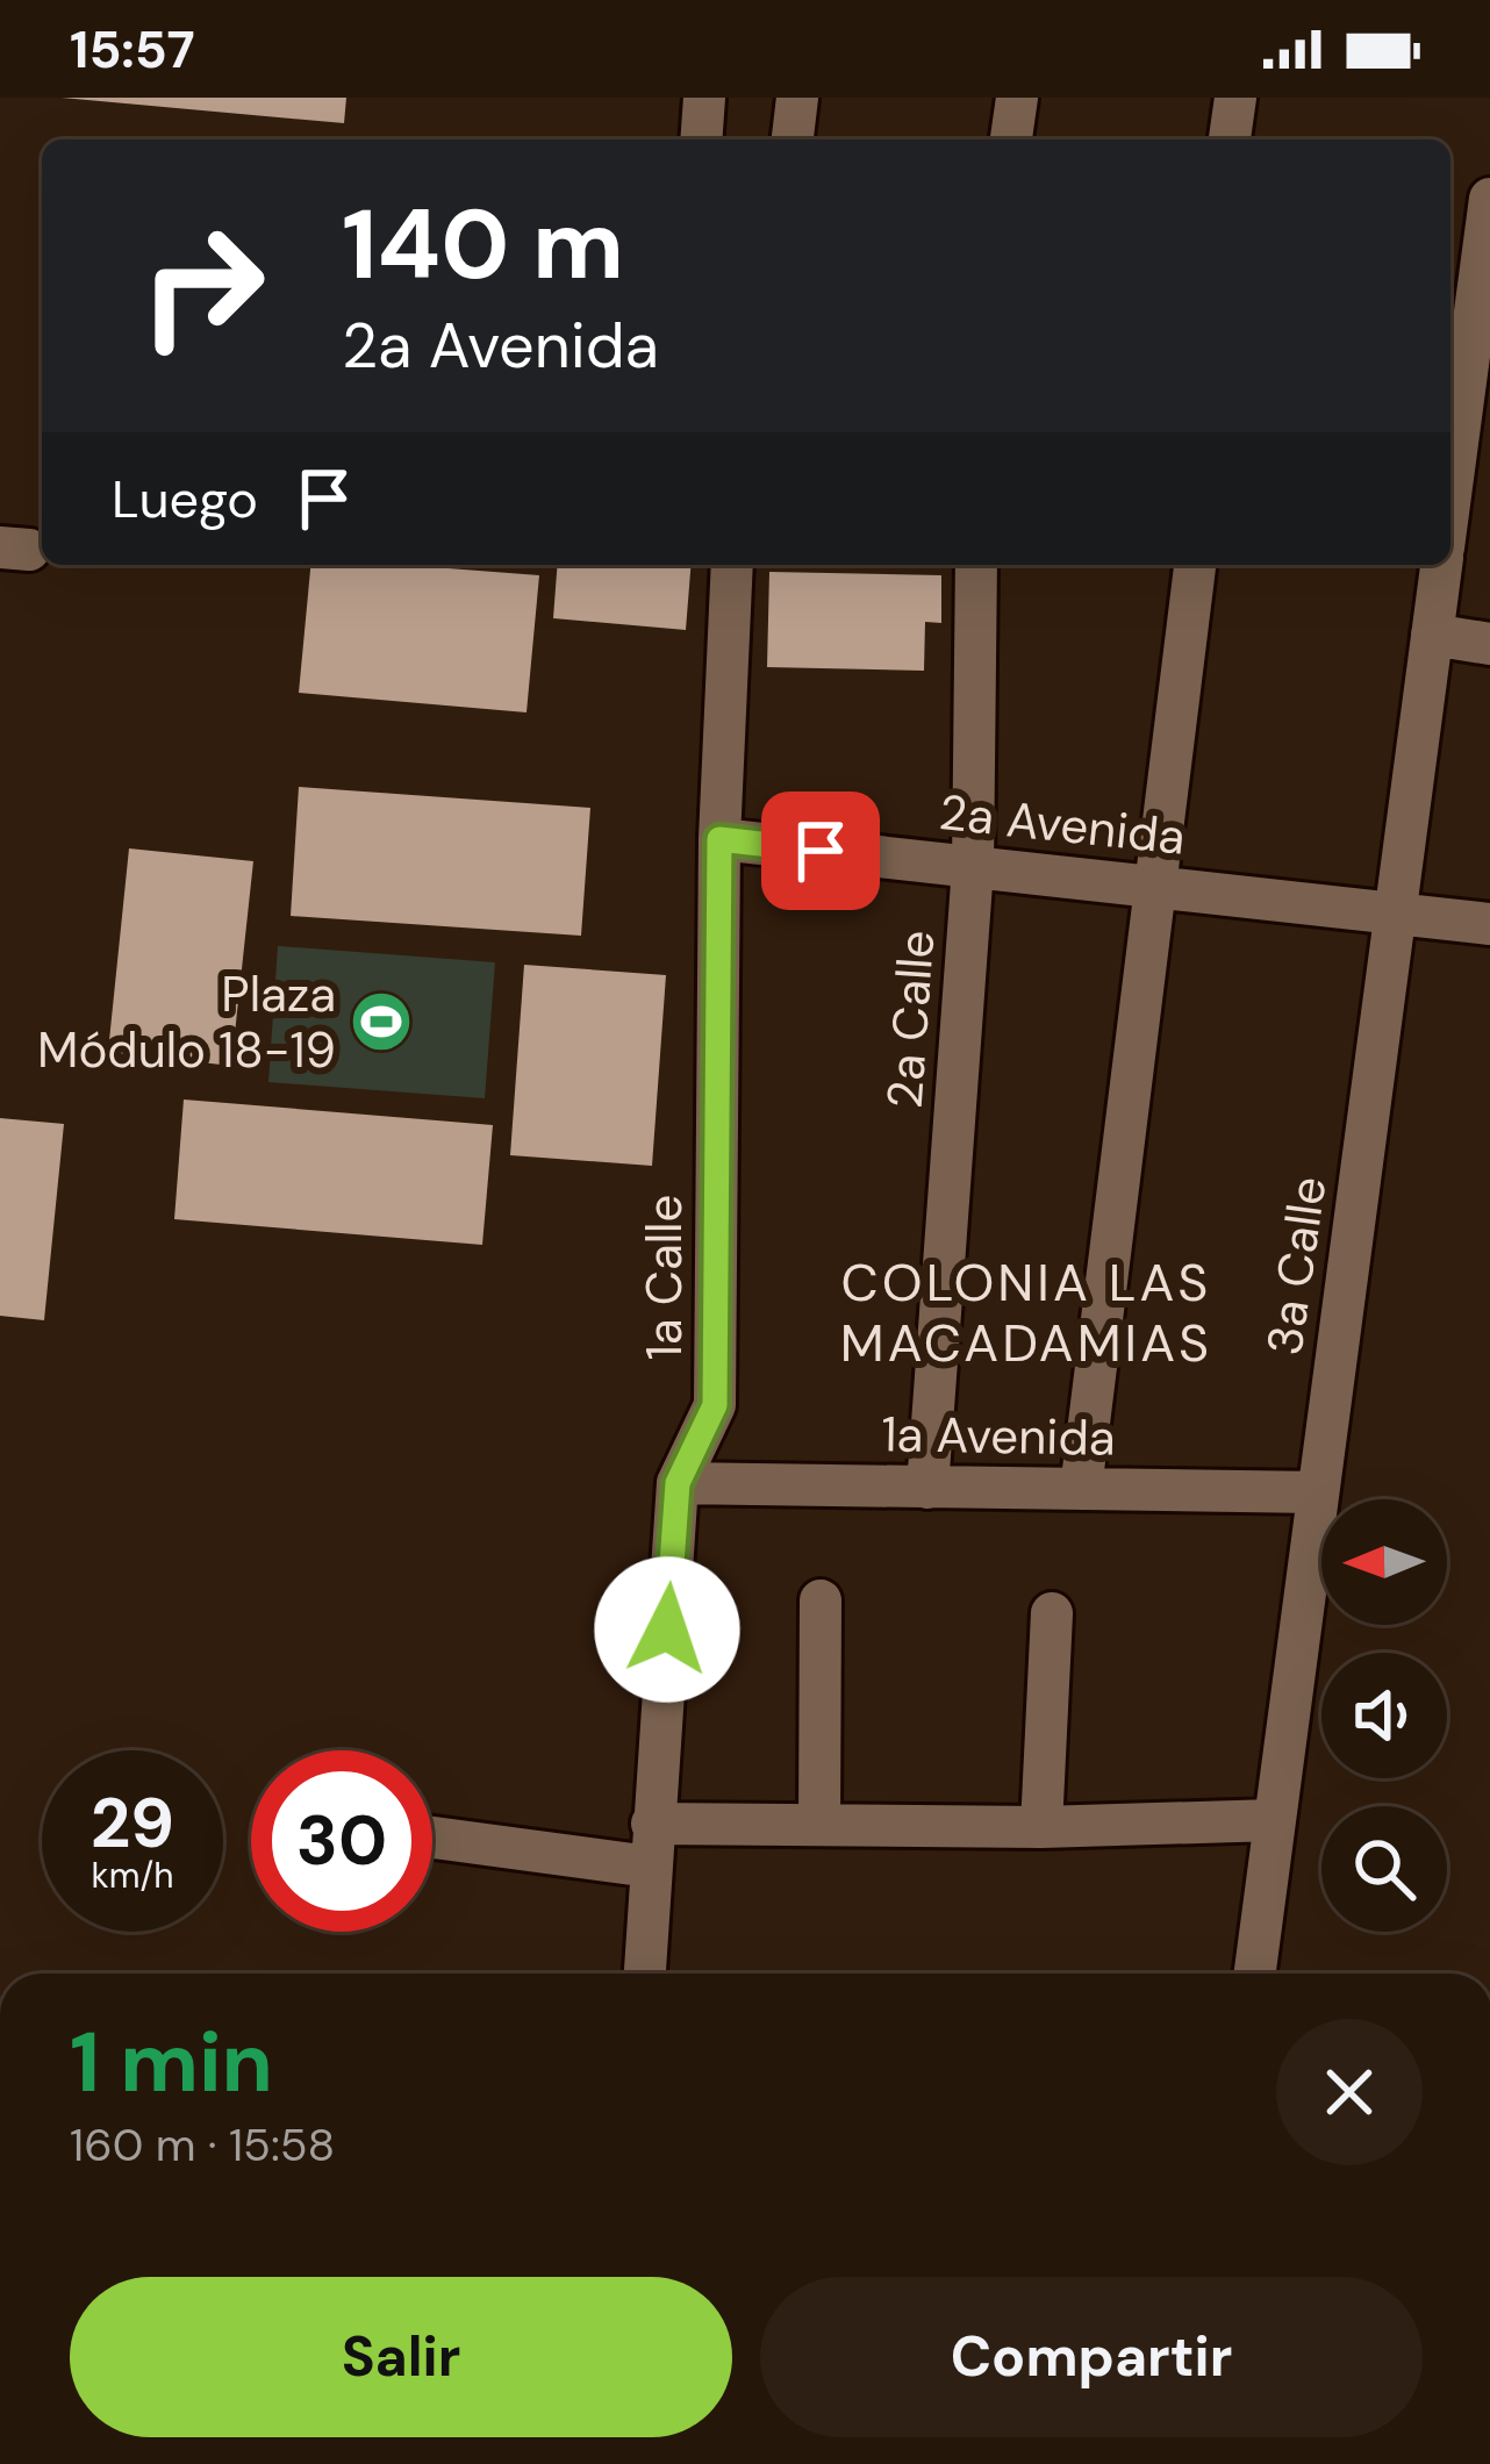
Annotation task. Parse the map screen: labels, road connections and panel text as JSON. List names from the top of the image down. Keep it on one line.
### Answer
{"streets":{"street":["2a Avenida","2a Calle","3a Calle","1a Calle","1a Avenida"]},"crossings":[["2a Avenida","2a Calle"],["2a Avenida","3a Calle"],["2a Avenida","1a Calle"],["2a Calle","1a Avenida"],["3a Calle","1a Avenida"],["1a Calle","1a Avenida"]],"districts":["COLONIA LAS MACADAMIAS"],"places":{"sports":["Plaza Módulo 18-19"]},"north":"left","page":{"status":"15:57","turn":["140 m","2a Avenida"],"then":"Luego","speed":"29 km/h","limit":"30","heading":["1 min","160 m · 15:58"],"buttons":["Salir","Compartir"]}}
